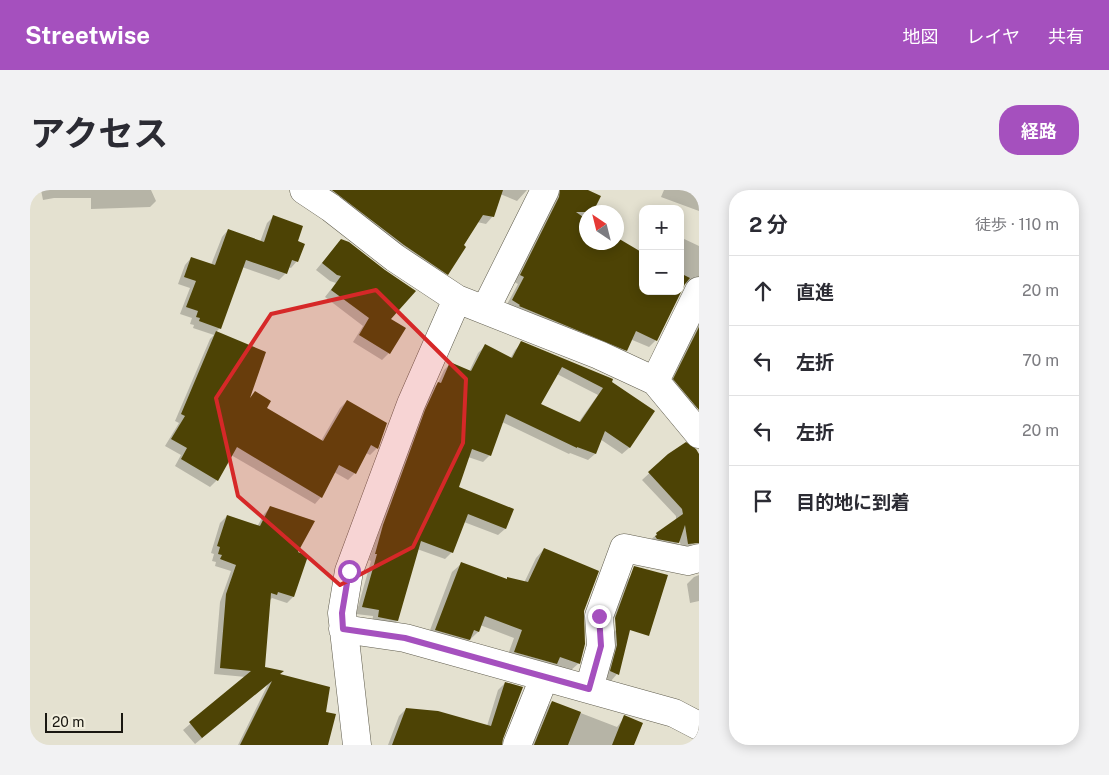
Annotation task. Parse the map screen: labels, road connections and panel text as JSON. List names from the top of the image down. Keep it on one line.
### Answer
{"scale_bar":"20 m","north":"top left","page":{"header":"Streetwise","nav":["地図","レイヤ","共有"],"title":"アクセス","buttons":"経路","heading":["2 分","徒歩 · 110 m"],"map_buttons":["+","−"],"list":[["直進","20 m"],["左折","70 m"],["左折","20 m"],"目的地に到着"],"scale":"20 m"}}
